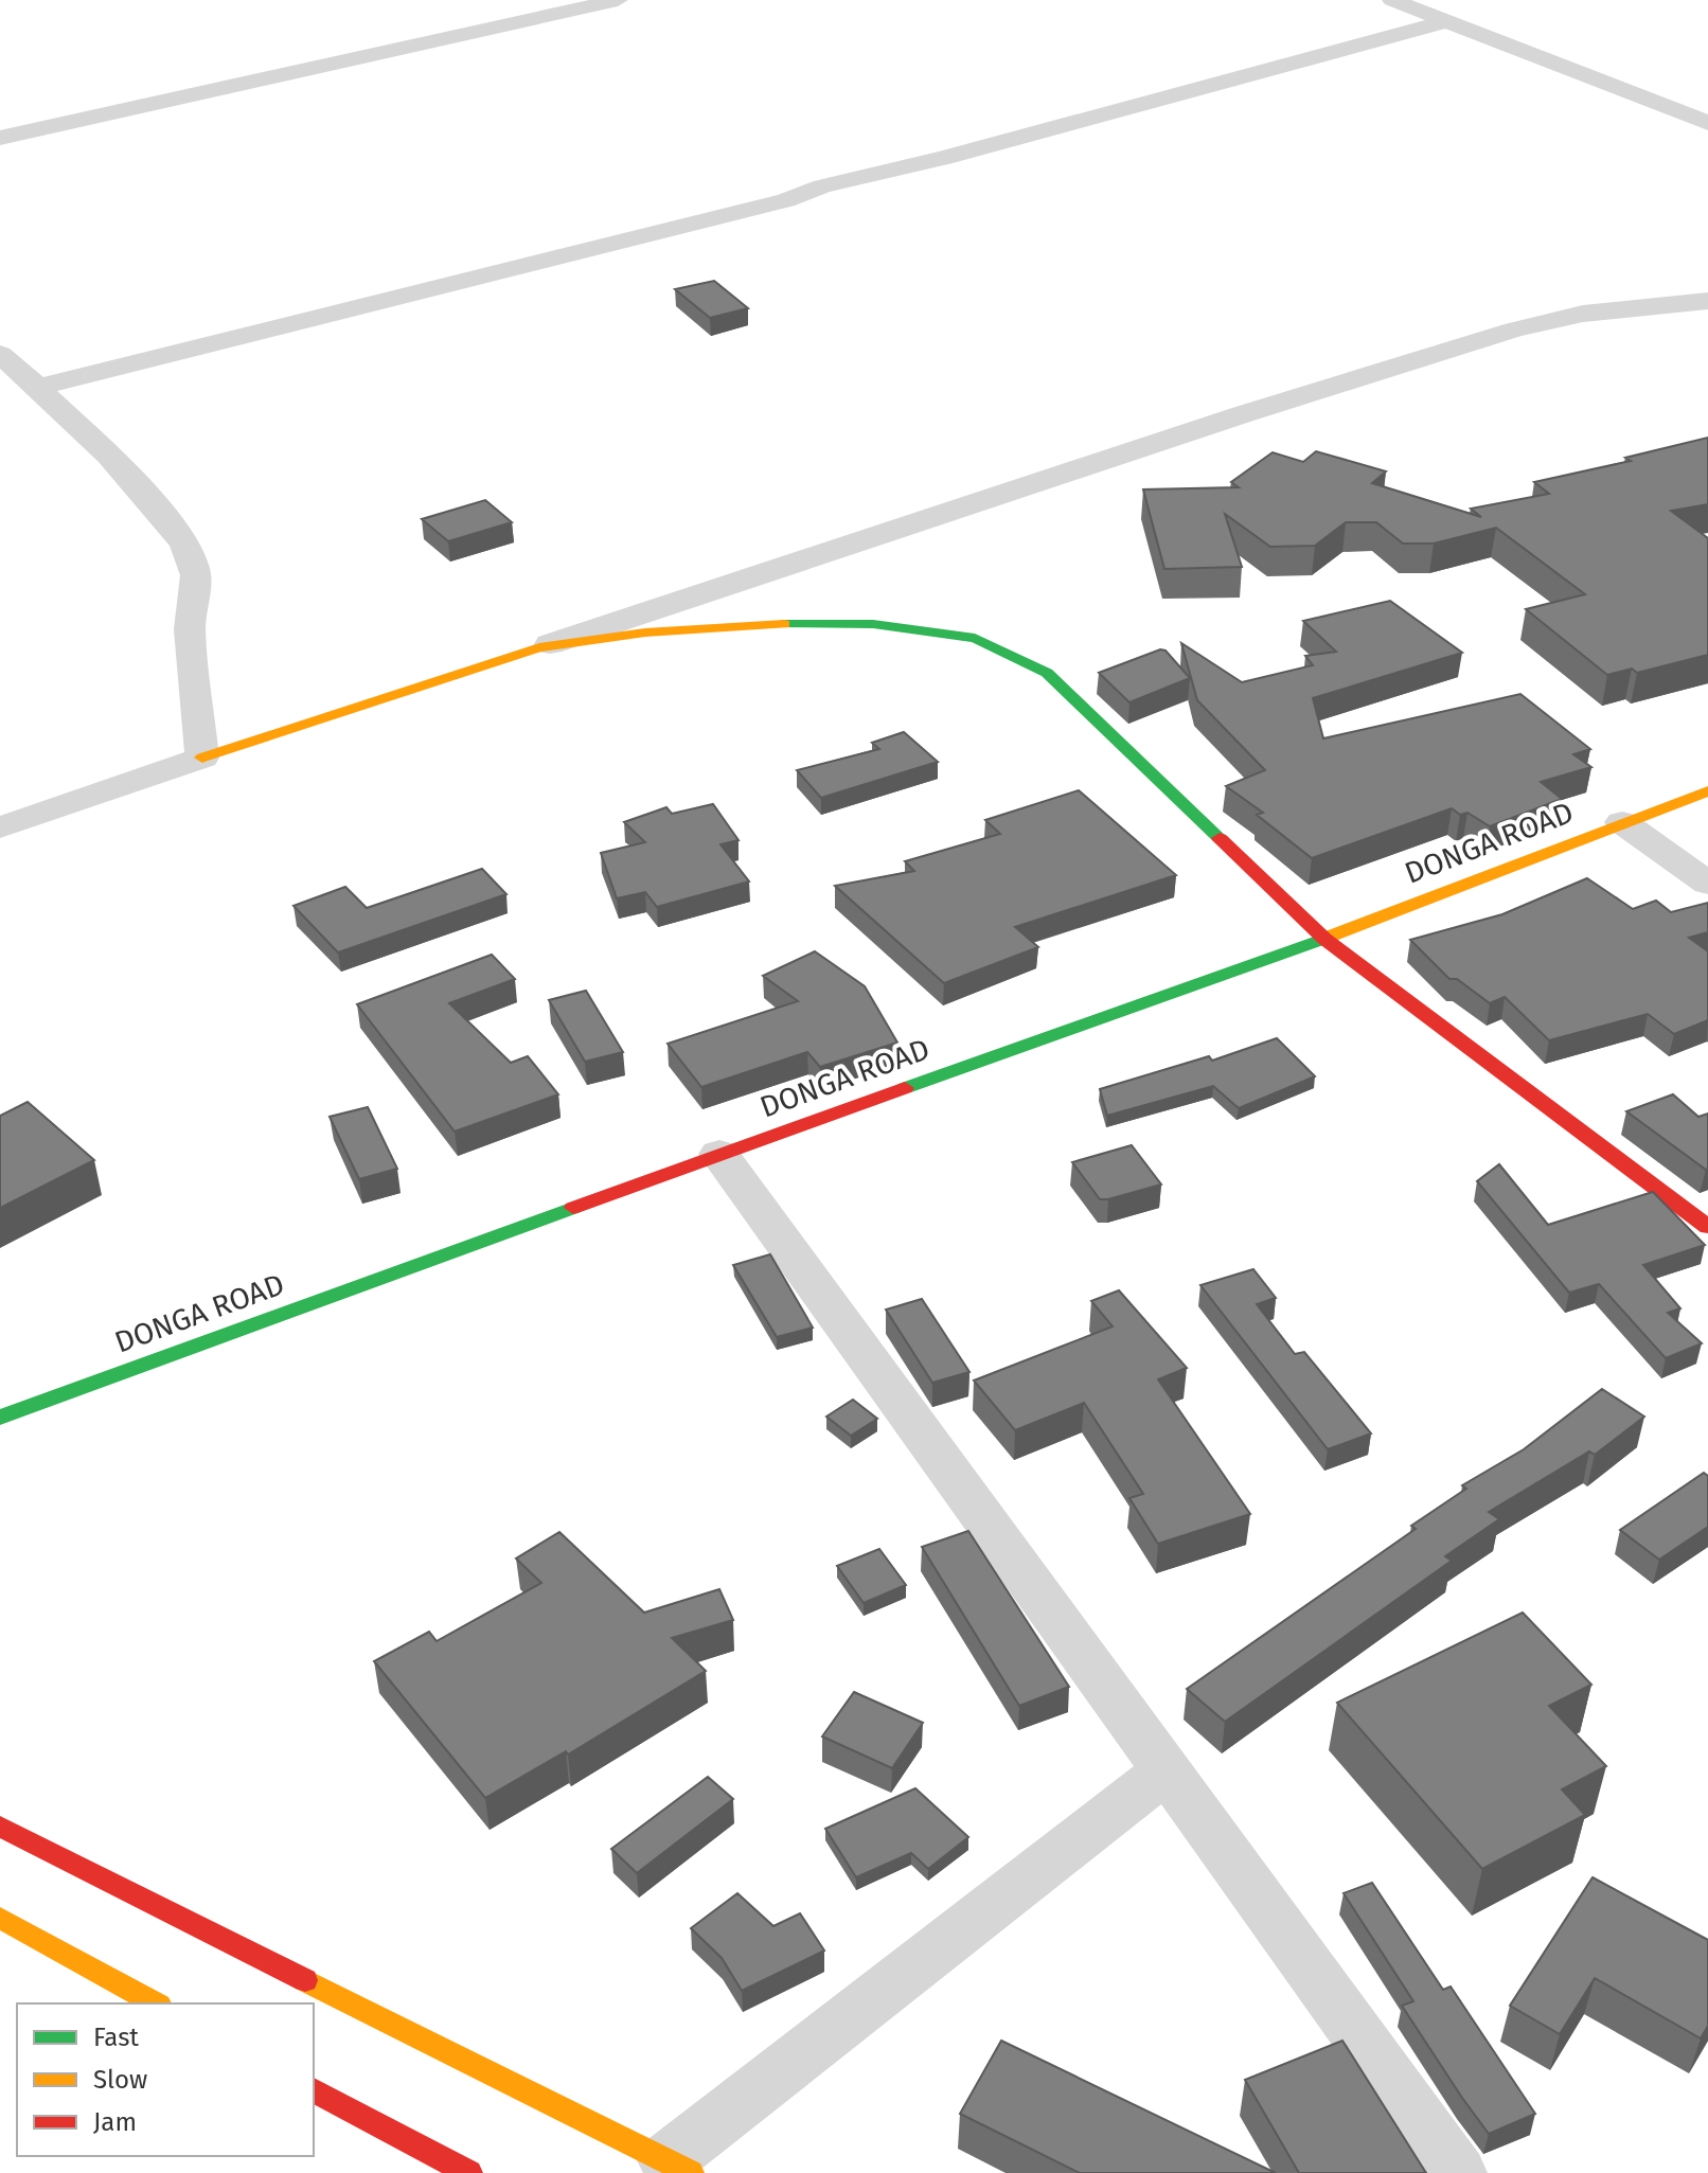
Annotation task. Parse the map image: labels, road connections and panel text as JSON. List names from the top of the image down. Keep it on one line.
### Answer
{"streets":{"street":["DONGA ROAD"]},"legend":["Fast","Slow","Jam"]}
